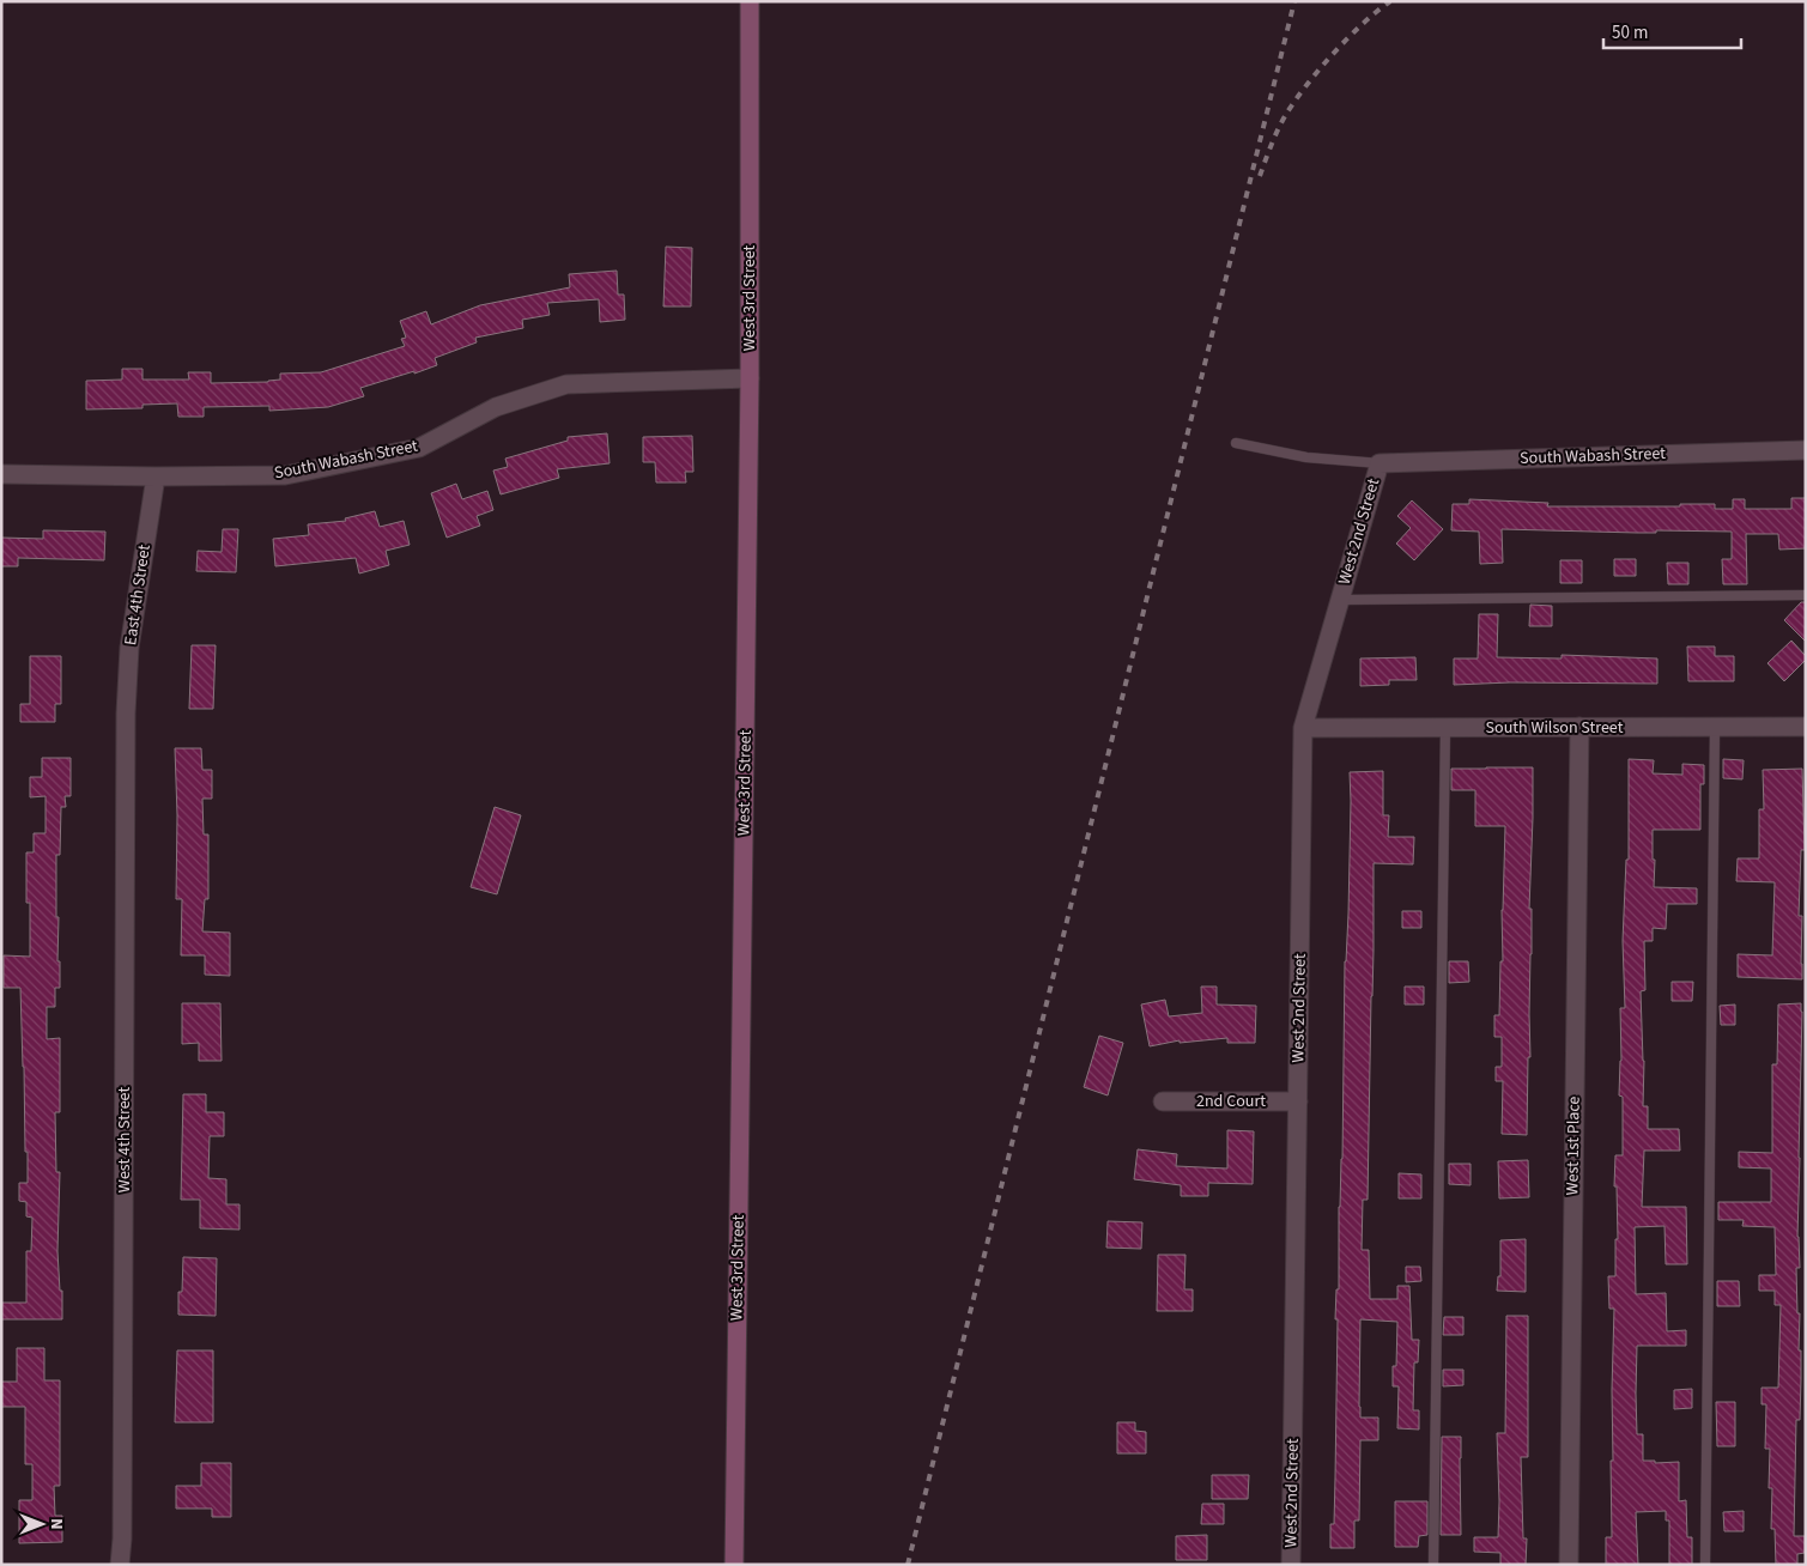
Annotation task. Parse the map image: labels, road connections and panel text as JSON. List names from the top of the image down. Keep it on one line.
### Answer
{"streets":{"street":["West 3rd Street","South Wabash Street","West 2nd Street","East 4th Street","South Wilson Street","2nd Court","West 4th Street","West 1st Place"]},"crossings":[["West 3rd Street","South Wabash Street"],["South Wabash Street","West 2nd Street"],["South Wabash Street","East 4th Street"],["West 2nd Street","South Wilson Street"],["West 2nd Street","2nd Court"],["East 4th Street","West 4th Street"],["South Wilson Street","West 1st Place"]],"scale_bar":"50 m","north":"right"}
